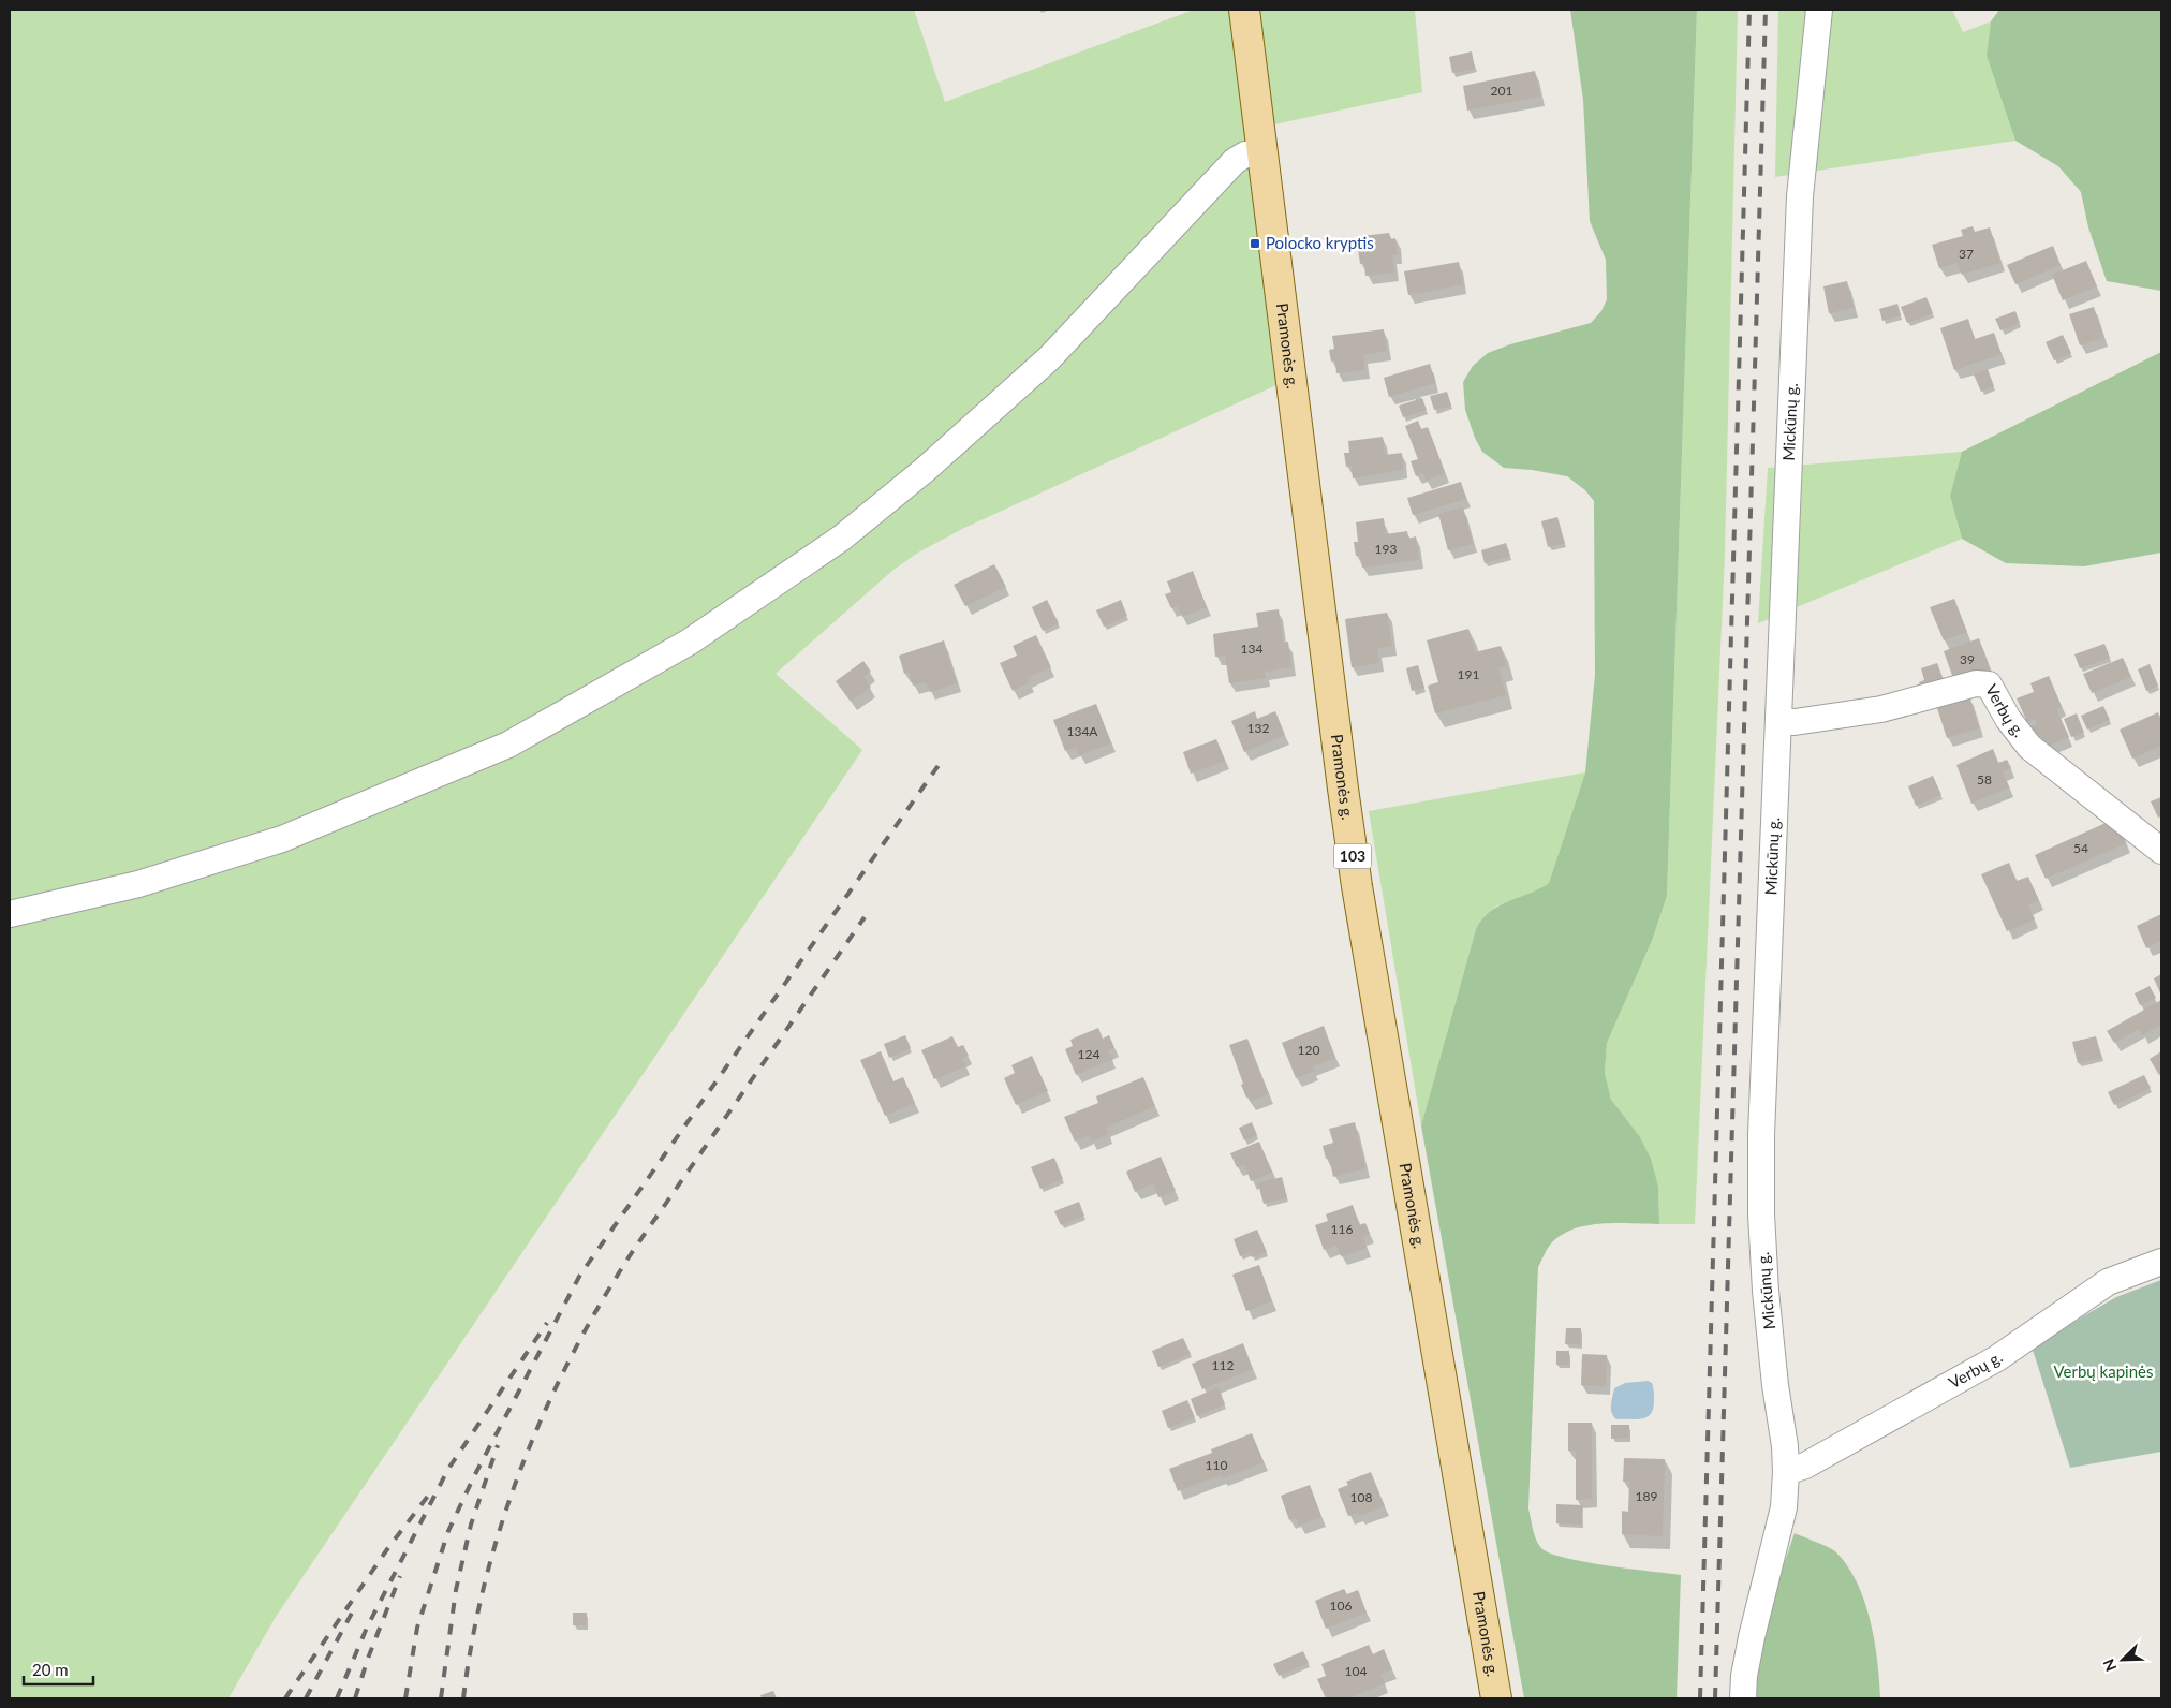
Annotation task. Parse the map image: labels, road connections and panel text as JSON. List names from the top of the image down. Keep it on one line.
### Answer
{"streets":{"main road":["Pramonės g.","103"],"street":["Mickūnų g.","Verbų g."]},"crossings":[["Mickūnų g.","Verbų g."]],"parks":["Verbų kapinės"],"places":{"transit":["Polocko kryptis"]},"house_numbers":["201","37","193","134","39","191","132","134A","58","54","120","124","116","112","110","189","108","106","104"],"scale_bar":"20 m","north":"bottom left"}
